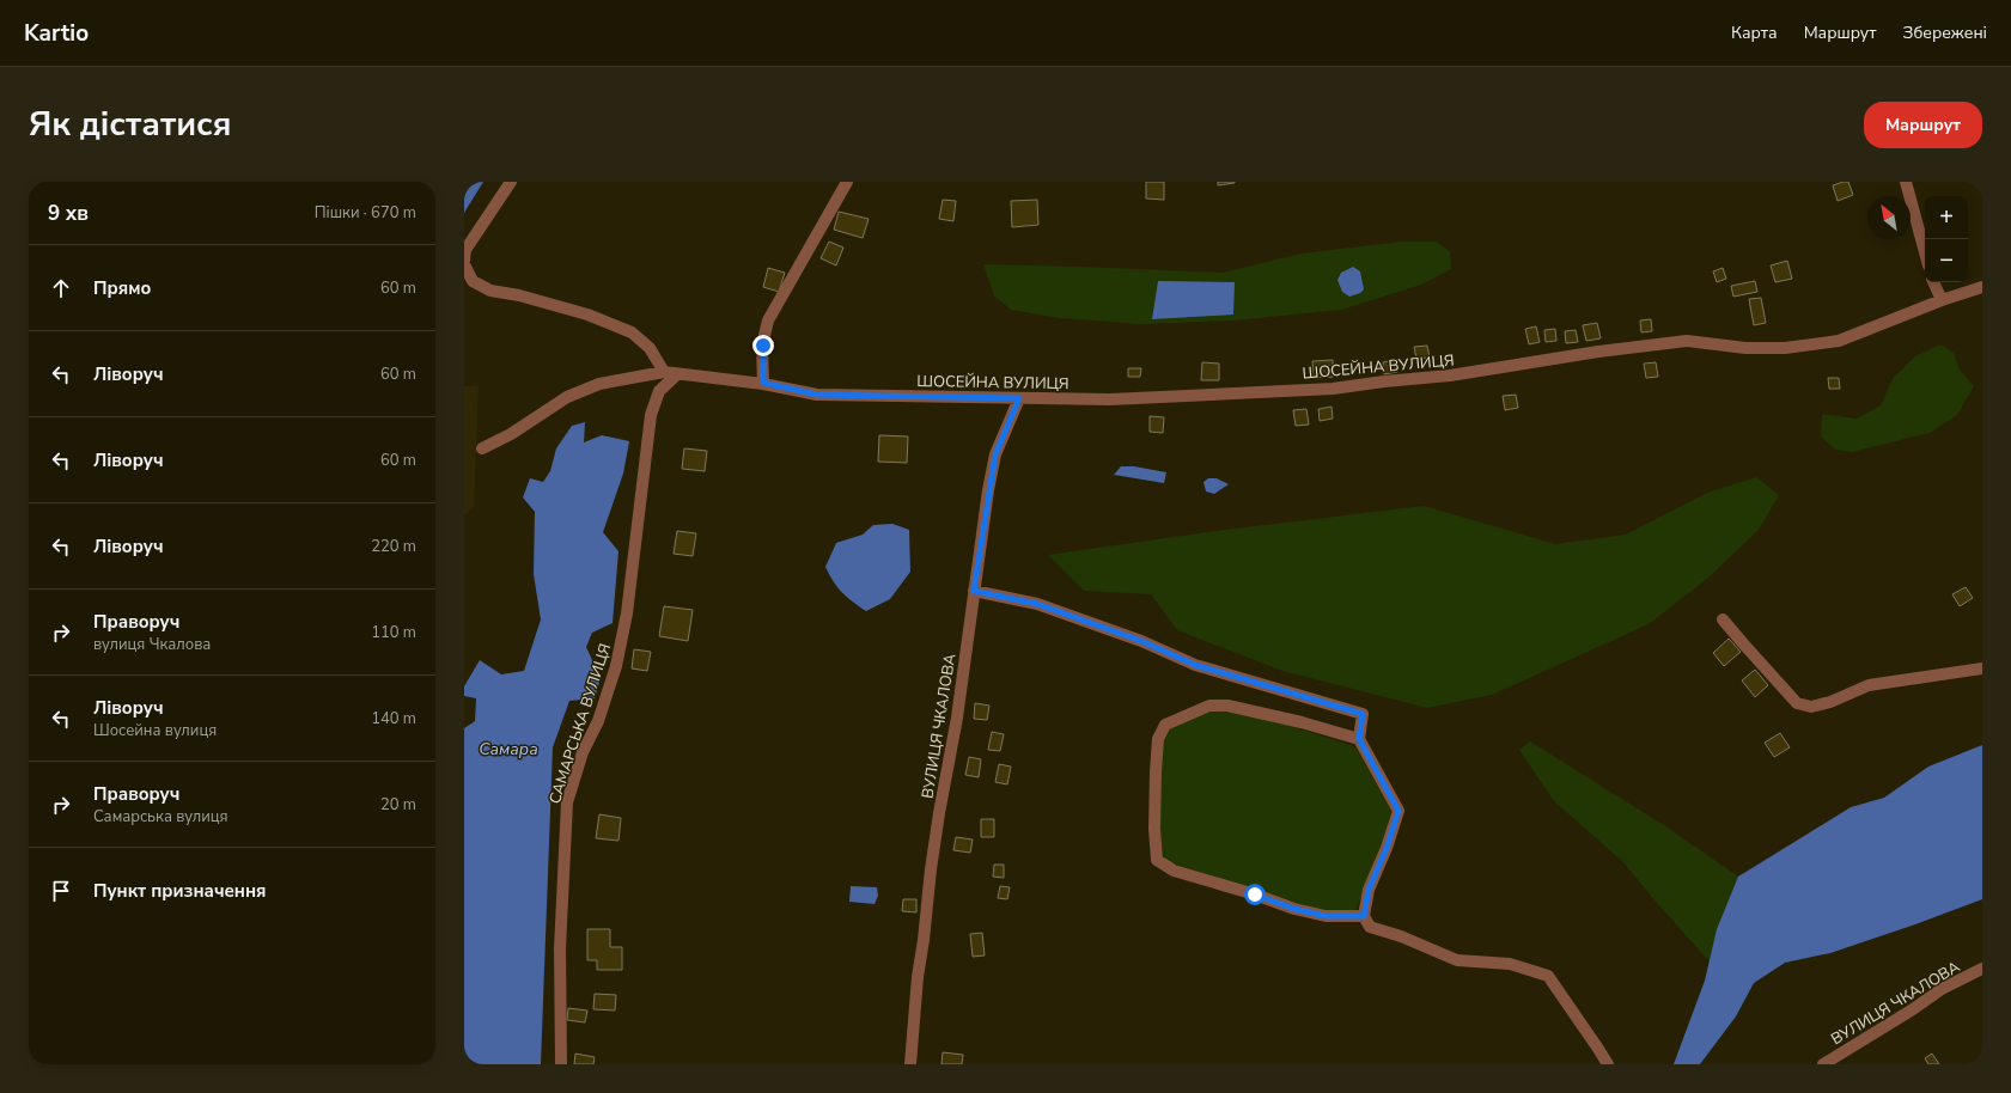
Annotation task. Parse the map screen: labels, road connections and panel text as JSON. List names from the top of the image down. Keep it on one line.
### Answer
{"streets":{"street":["ШОСЕЙНА ВУЛИЦЯ","САМАРСЬКА ВУЛИЦЯ","ВУЛИЦЯ ЧКАЛОВА"]},"crossings":[["ШОСЕЙНА ВУЛИЦЯ","САМАРСЬКА ВУЛИЦЯ"],["ШОСЕЙНА ВУЛИЦЯ","ВУЛИЦЯ ЧКАЛОВА"]],"water":["Самара"],"north":"top left","page":{"header":"Kartio","nav":["Карта","Маршрут","Збережені"],"title":"Як дістатися","buttons":"Маршрут","heading":["9 хв","Пішки · 670 m"],"map_buttons":["+","−"],"list":[["Прямо","60 m"],["Ліворуч","60 m"],["Ліворуч","60 m"],["Ліворуч","220 m"],["Праворуч","вулиця Чкалова","110 m"],["Ліворуч","Шосейна вулиця","140 m"],["Праворуч","Самарська вулиця","20 m"],"Пункт призначення"]}}
